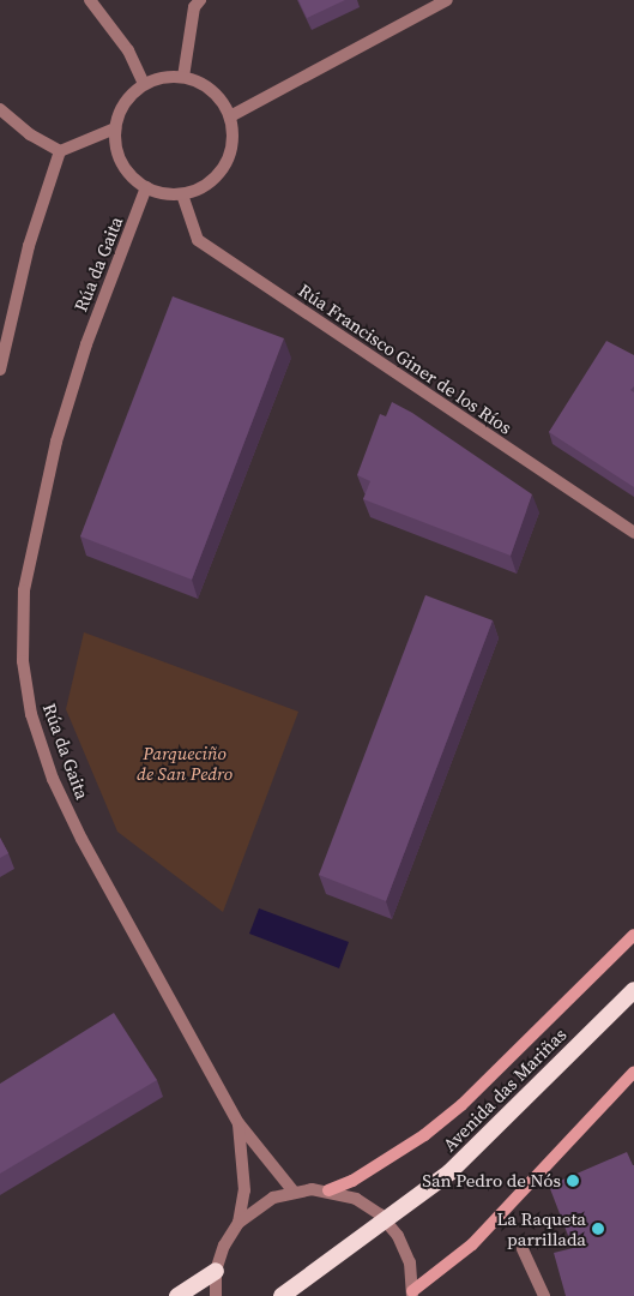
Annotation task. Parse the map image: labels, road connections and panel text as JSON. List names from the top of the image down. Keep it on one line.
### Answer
{"streets":{"highway":["Avenida das Mariñas"],"street":["Rúa da Gaita","Rúa Francisco Giner de los Ríos"]},"crossings":[["Rúa da Gaita","Rúa Francisco Giner de los Ríos"]],"parks":["Parqueciño de San Pedro"],"places":["San Pedro de Nós","La Raqueta parrillada"]}
